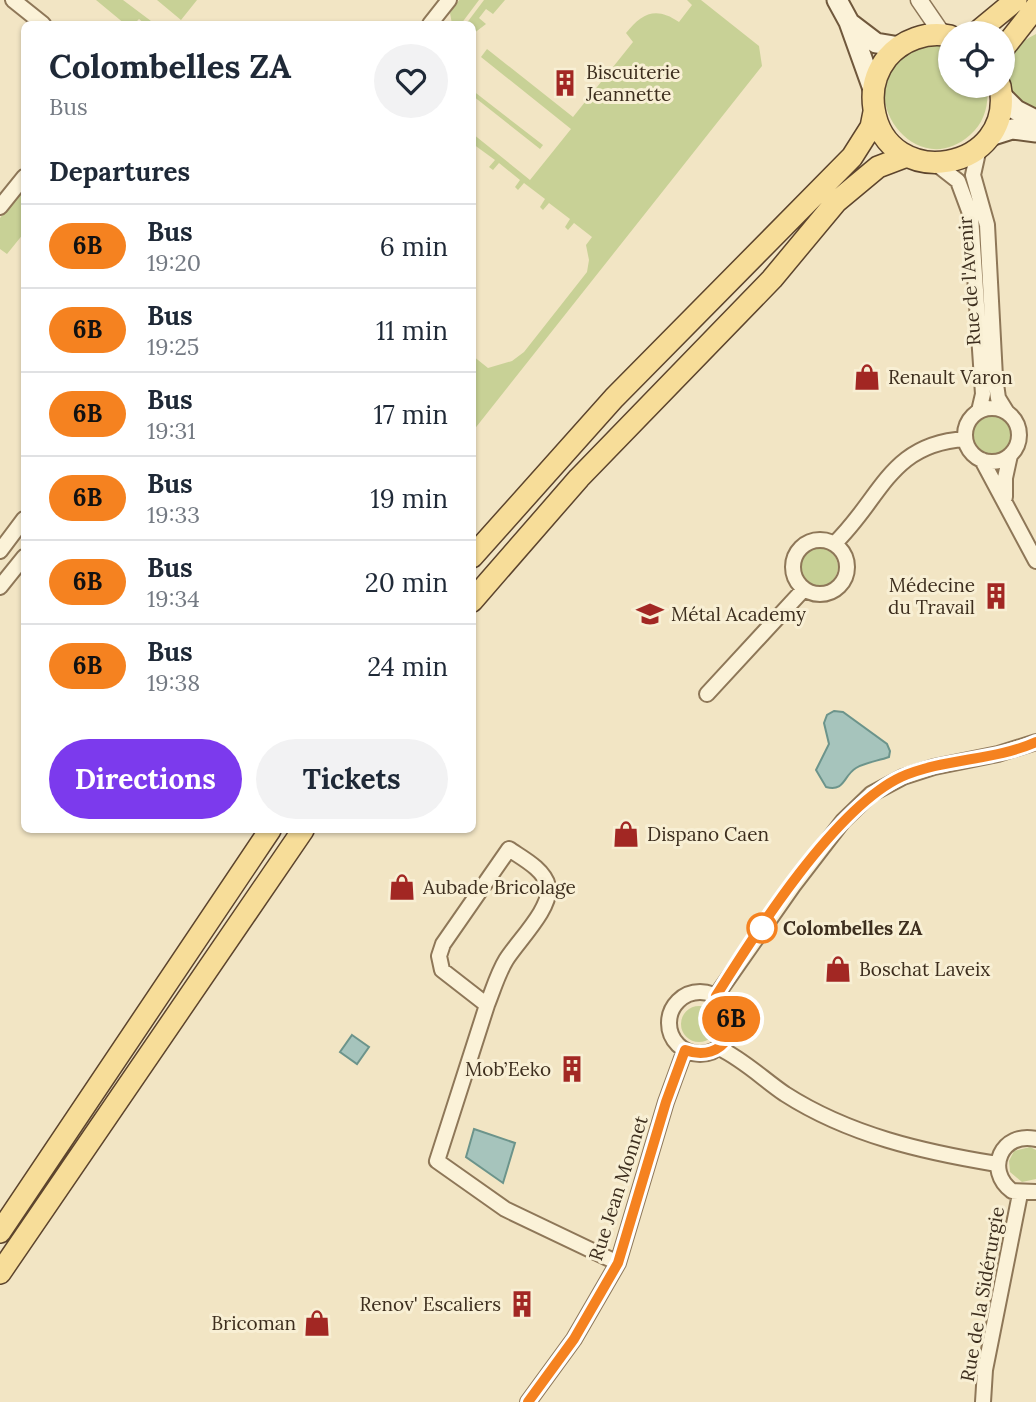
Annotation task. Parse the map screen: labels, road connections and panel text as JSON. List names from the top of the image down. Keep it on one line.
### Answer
{"streets":{"street":["Rue de l'Avenir","Rue Jean Monnet","Rue de la Sidérurgie"]},"places":{"building":["Biscuiterie Jeannette","Médecine du Travail","Mob’Eeko","Renov' Escaliers"],"shop":["Renault Varon","Dispano Caen","Aubade Bricolage","Boschat Laveix","Bricoman"],"school or university":["Métal Academy"],"other":["Colombelles ZA"]},"lines":["bus line 6B"],"page":{"on_map":"6B","heading":[["Colombelles ZA","Bus"],"Departures"],"list":[{"mark":"6B","name":"Bus","note":"19:20","value":"6 min"},{"mark":"6B","name":"Bus","note":"19:25","value":"11 min"},{"mark":"6B","name":"Bus","note":"19:31","value":"17 min"},{"mark":"6B","name":"Bus","note":"19:33","value":"19 min"},{"mark":"6B","name":"Bus","note":"19:34","value":"20 min"},{"mark":"6B","name":"Bus","note":"19:38","value":"24 min"}],"buttons":["Directions","Tickets"]}}
